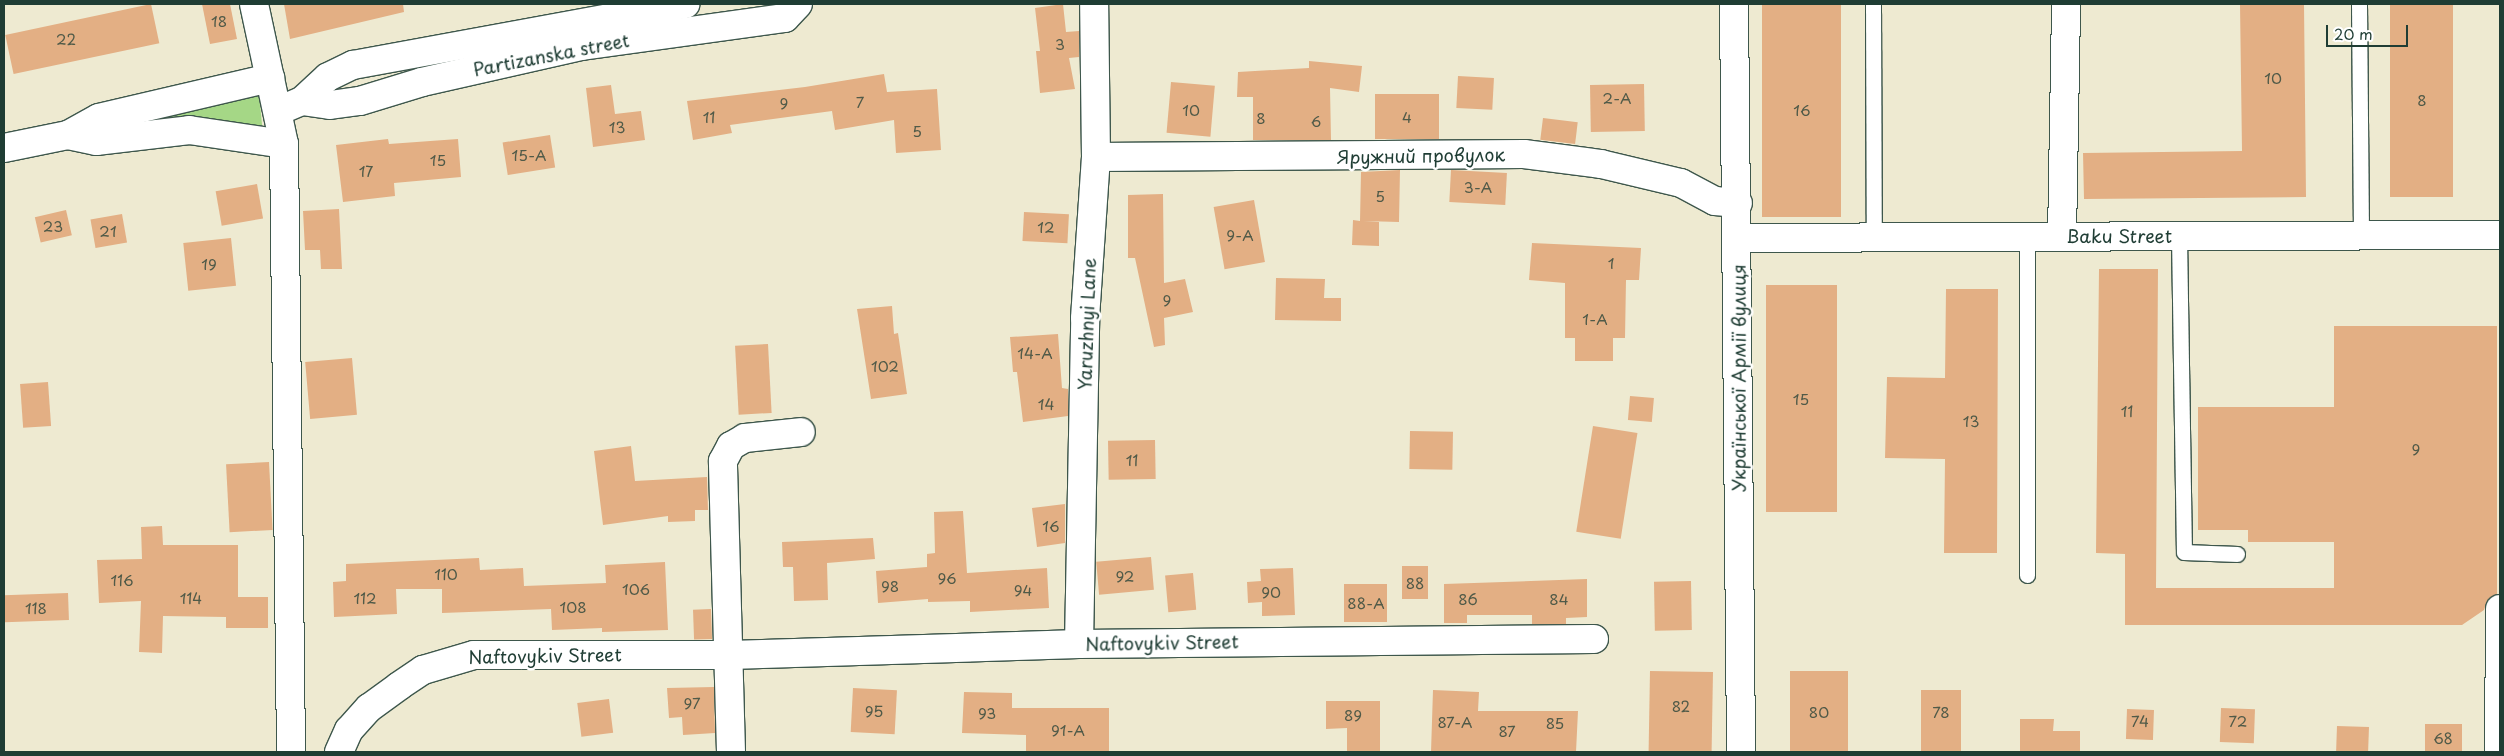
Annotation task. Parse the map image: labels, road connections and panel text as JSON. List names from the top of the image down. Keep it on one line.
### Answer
{"streets":{"street":["Partizanska street","Яружний провулок","Baku Street","Yaruzhnyi Lane","Української Армії вулиця","Naftovykiv Street"]},"crossings":[["Яружний провулок","Yaruzhnyi Lane"],["Яружний провулок","Української Армії вулиця"],["Baku Street","Української Армії вулиця"],["Yaruzhnyi Lane","Naftovykiv Street"]],"house_numbers":["18","22","3","10","2-А","8","7","9","10","16","11","4","8","6","13","5","15-А","15","17","3-А","5","23","12","21","9-А","1","19","9","1-А","14-А","102","15","14","11","13","9","11","16","110","92","96","116","88","98","106","94","90","114","112","86","84","88-А","108","118","97","82","95","80","78","93","89","74","72","87-А","85","91-А","87","68"],"scale_bar":"20 m"}
